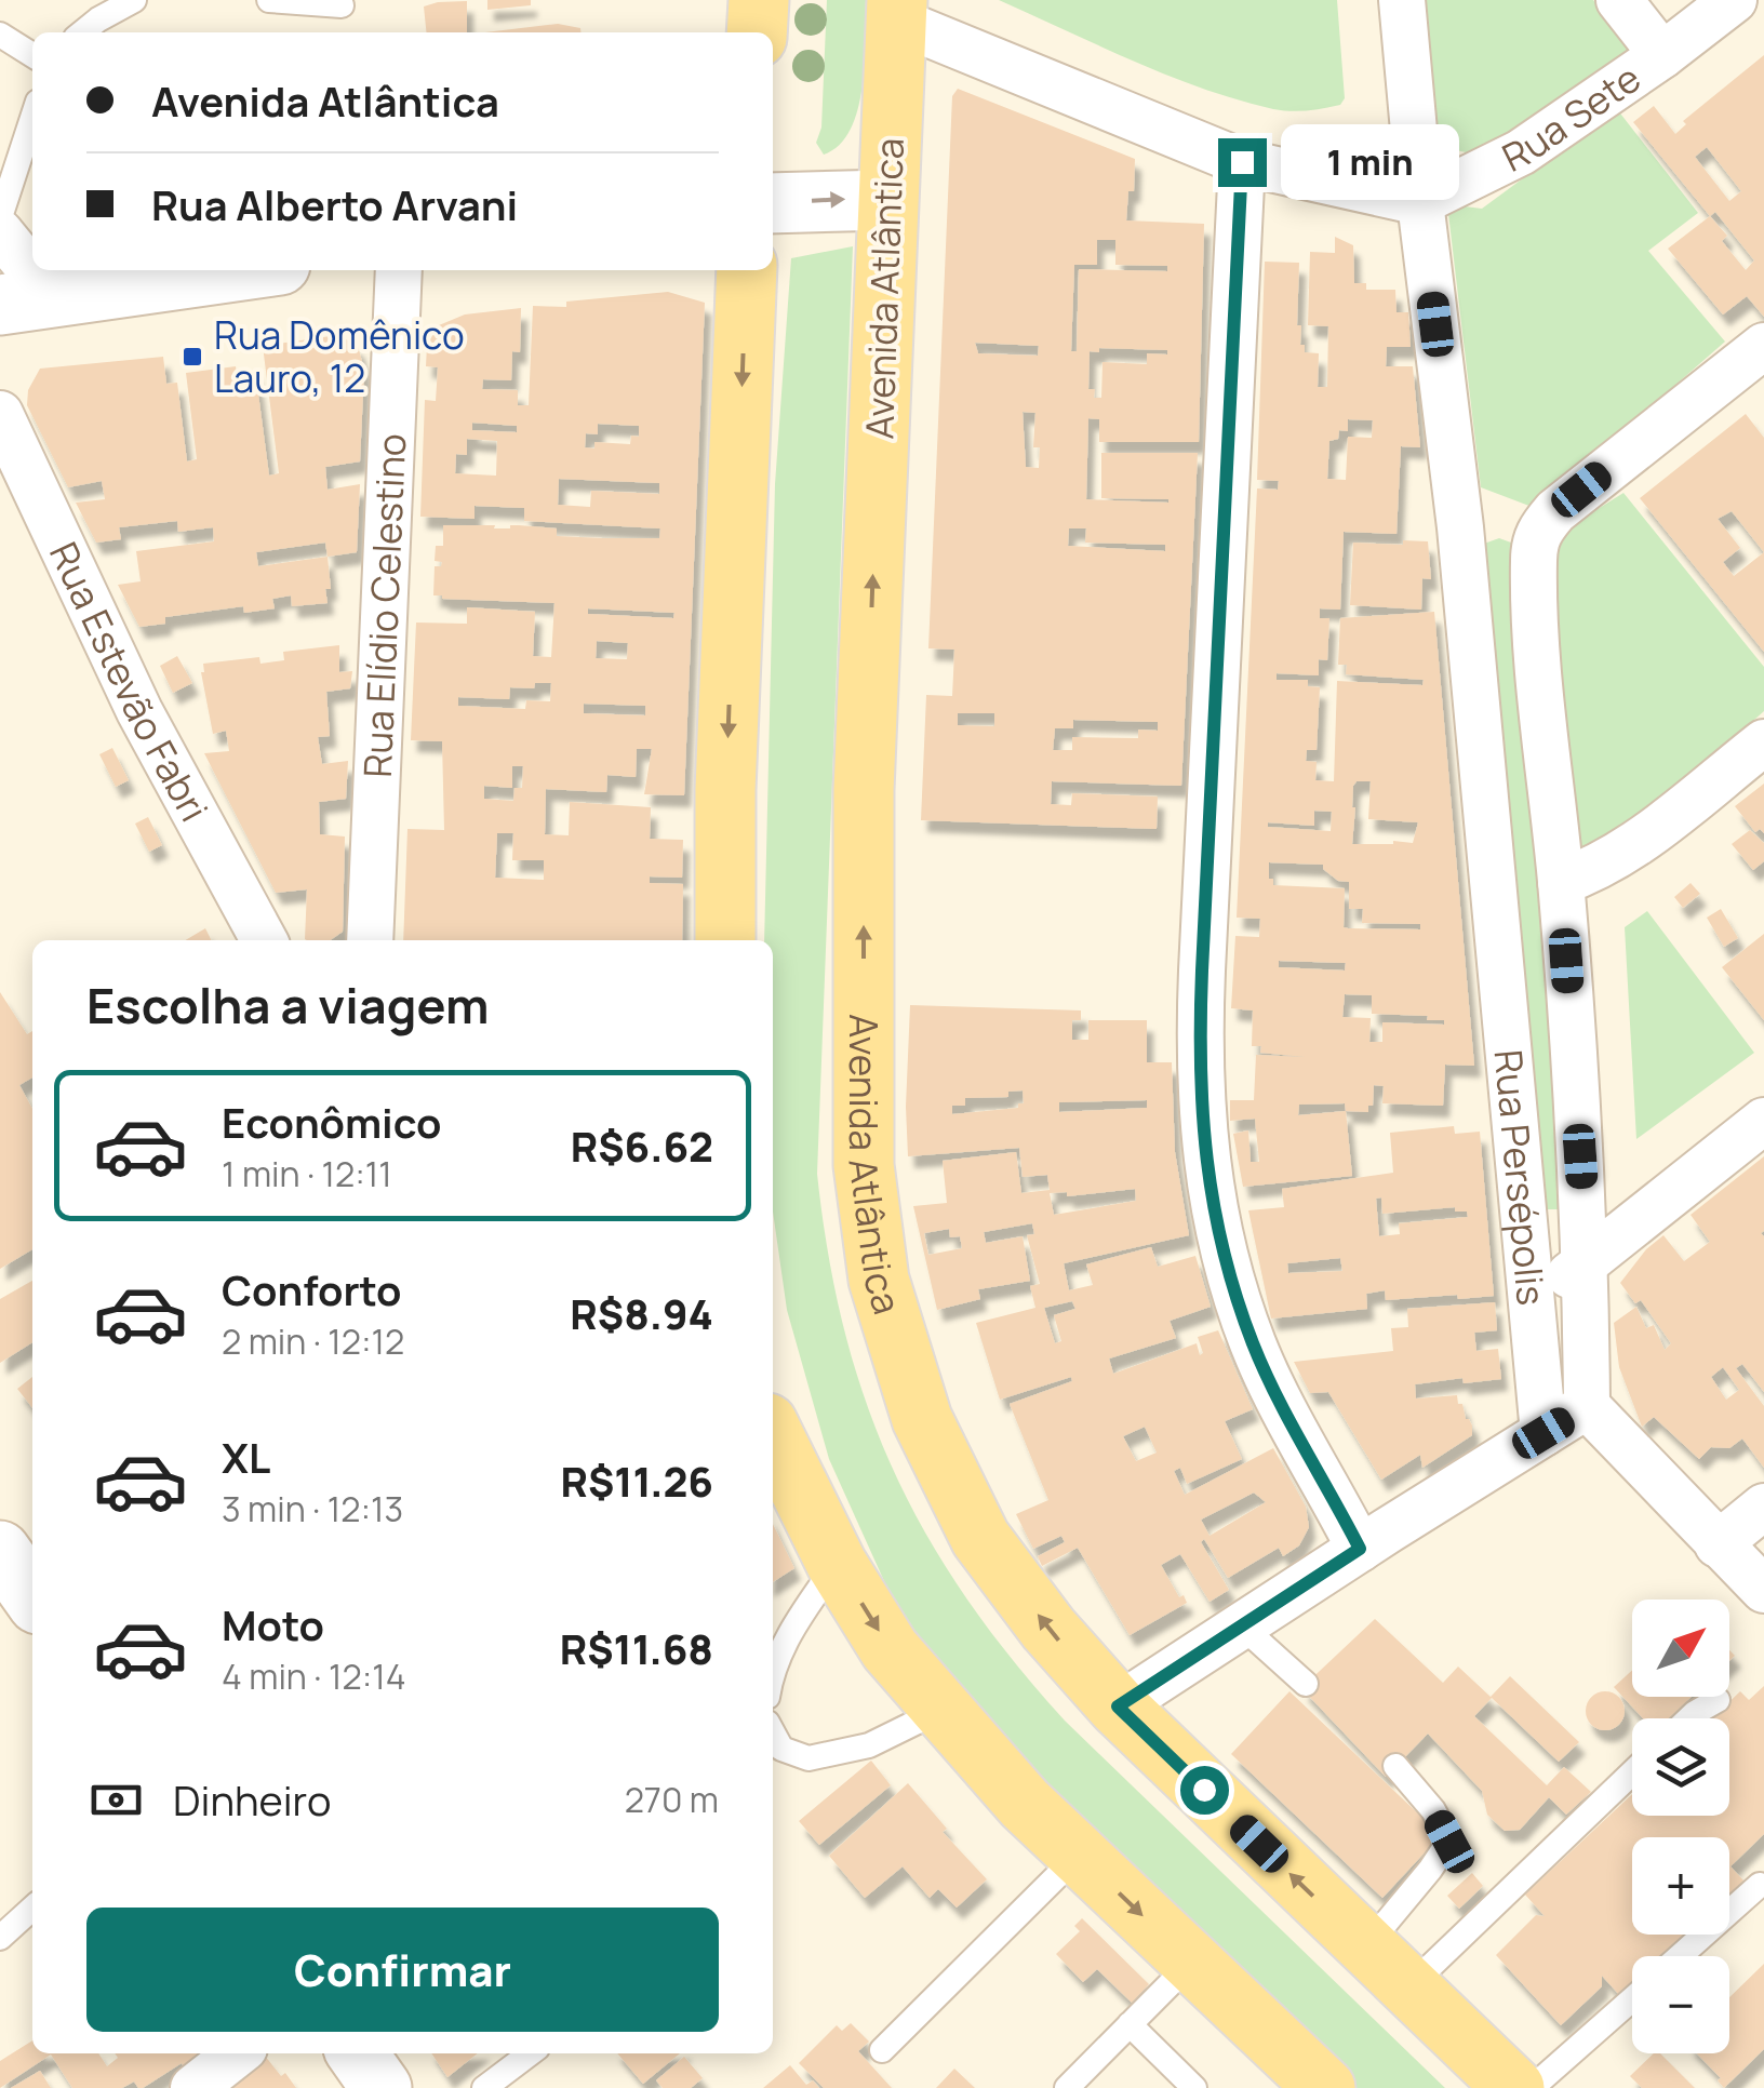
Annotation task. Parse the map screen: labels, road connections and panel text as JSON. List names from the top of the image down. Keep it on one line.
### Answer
{"streets":{"main road":["Avenida Atlântica"],"street":["Rua Sete","Rua Elídio Celestino","Rua Estevão Fabri","Rua Persépolis"]},"crossings":[["Rua Sete","Rua Persépolis"]],"places":{"transit":["Rua Domênico Lauro, 12"]},"north":"top right","page":{"banner":["Avenida Atlântica","Rua Alberto Arvani"],"bubble":"1 min","heading":"Escolha a viagem","list":[{"name":"Econômico","note":"1 min · 12:11","value":"R$6.62"},{"name":"Conforto","note":"2 min · 12:12","value":"R$8.94"},{"name":"XL","note":"3 min · 12:13","value":"R$11.26"},{"name":"Moto","note":"4 min · 12:14","value":"R$11.68"}],"map_buttons":["+","−"],"pay":["Dinheiro","270 m"],"buttons":"Confirmar"}}
